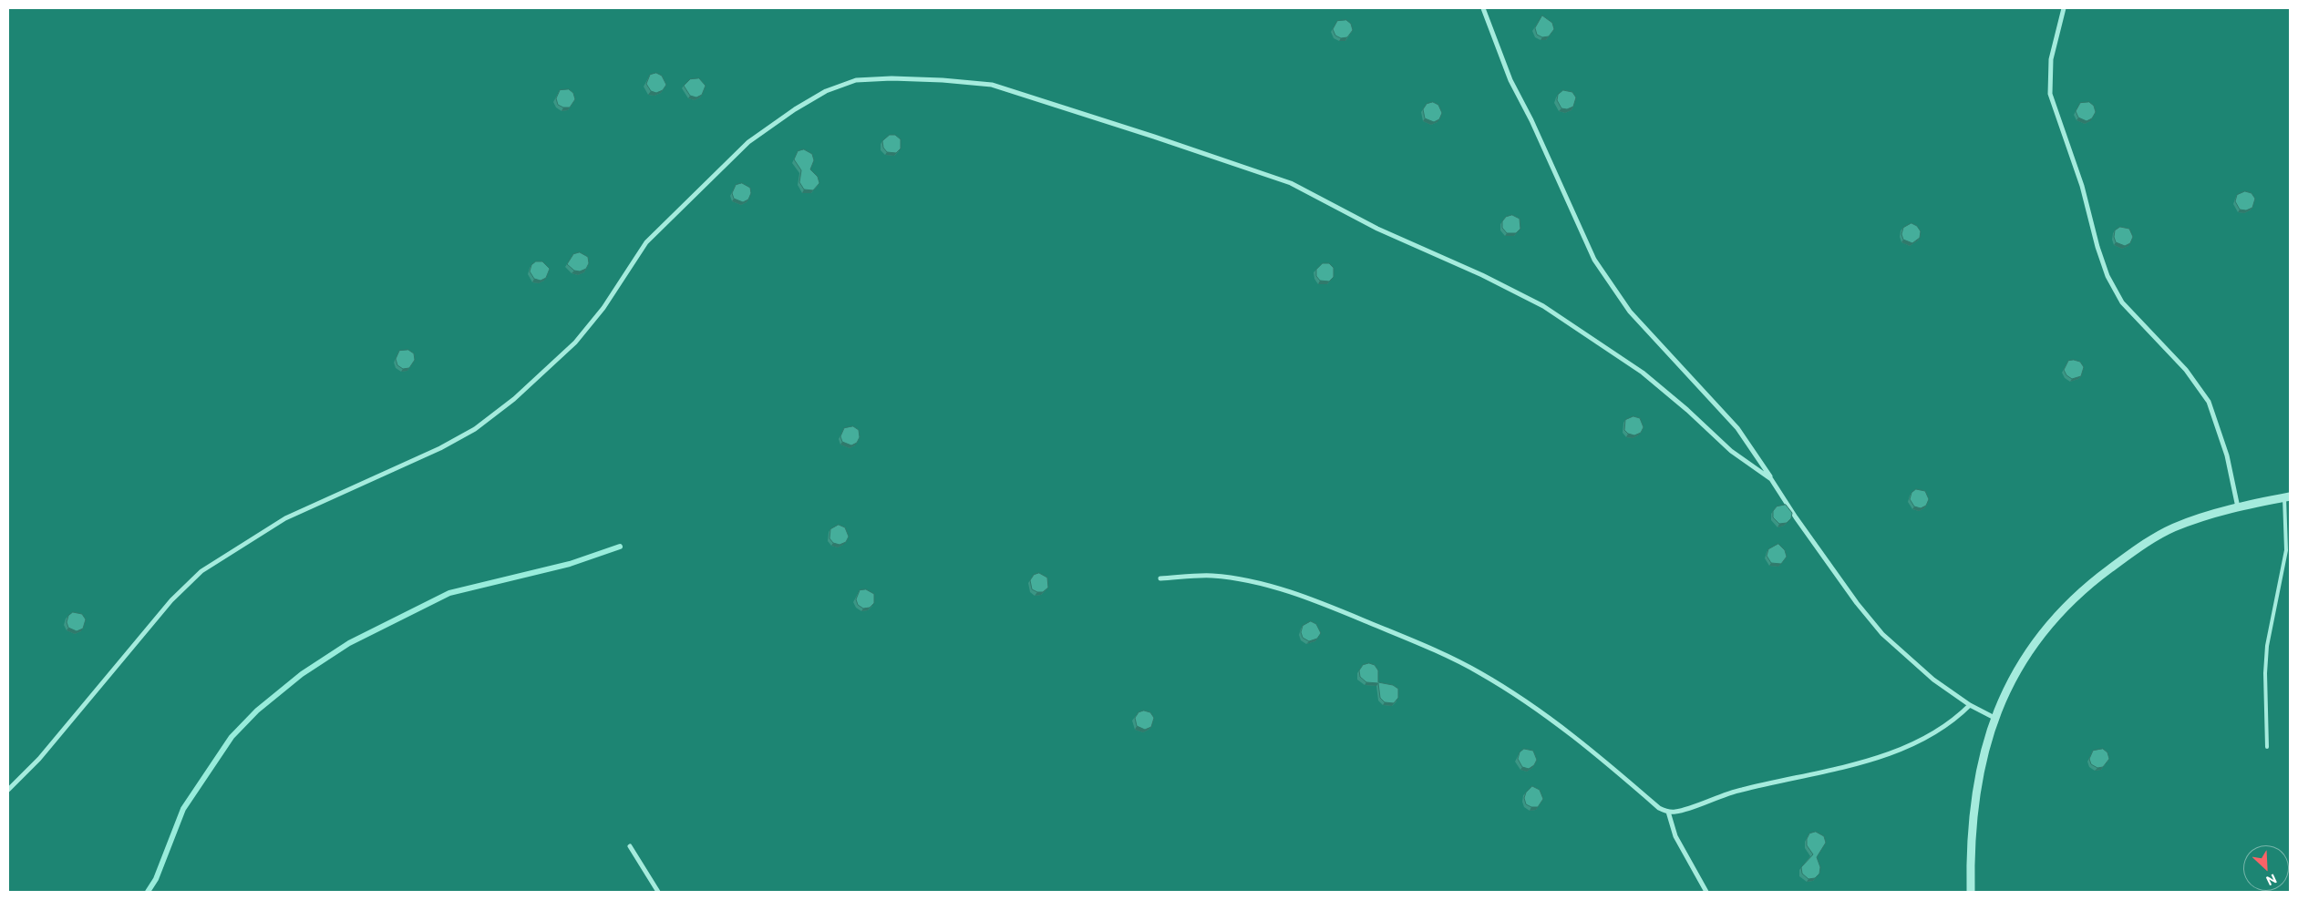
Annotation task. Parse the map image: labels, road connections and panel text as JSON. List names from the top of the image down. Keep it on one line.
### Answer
{"north":"bottom right"}
